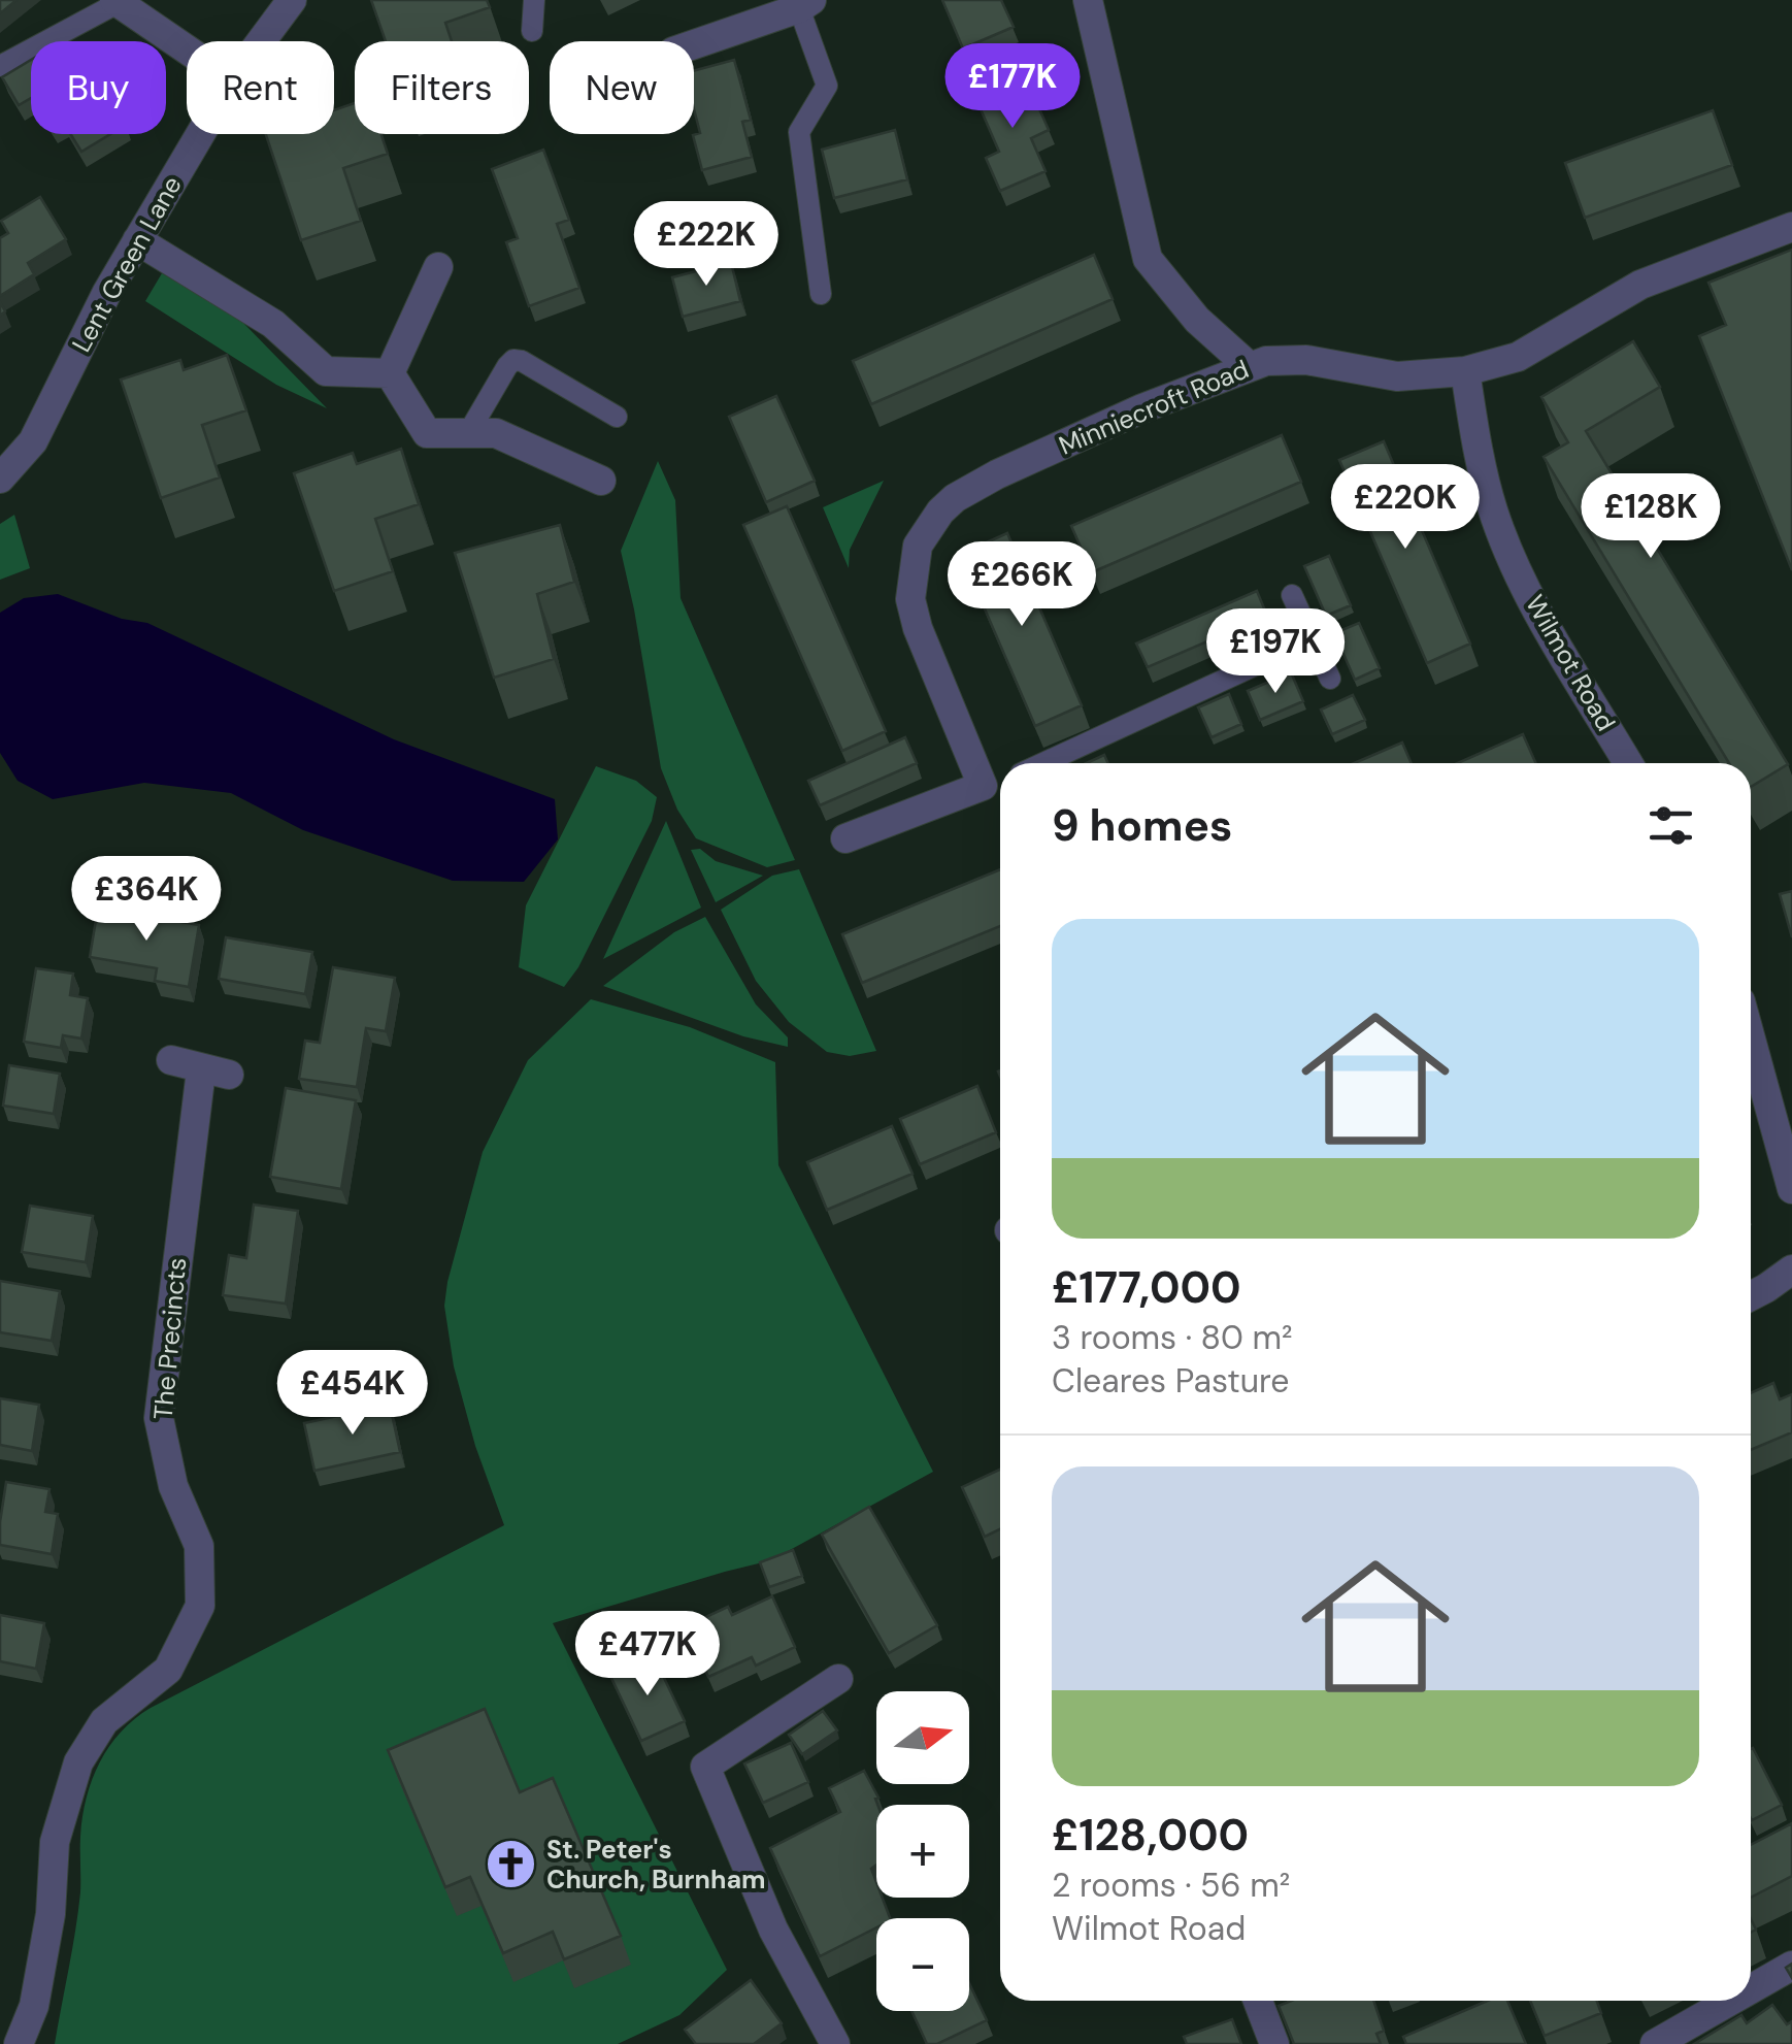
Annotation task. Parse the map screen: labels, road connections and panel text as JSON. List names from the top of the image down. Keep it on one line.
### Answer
{"streets":{"street":["Lent Green Lane","Minniecroft Road","Wilmot Road","The Precincts"]},"crossings":[["Minniecroft Road","Wilmot Road"]],"places":{"church":["St. Peter's Church, Burnham"]},"north":"right","page":{"chip":["Buy","Rent","Filters","New"],"price":["£177K","£222K","£220K","£128K","£266K","£197K","£364K","£454K","£477K"],"heading":"9 homes","list":[{"name":"£177,000","note":"3 rooms · 80 m² · Cleares Pasture"},{"name":"£128,000","note":"2 rooms · 56 m² · Wilmot Road"}],"map_buttons":["+","−"]}}
